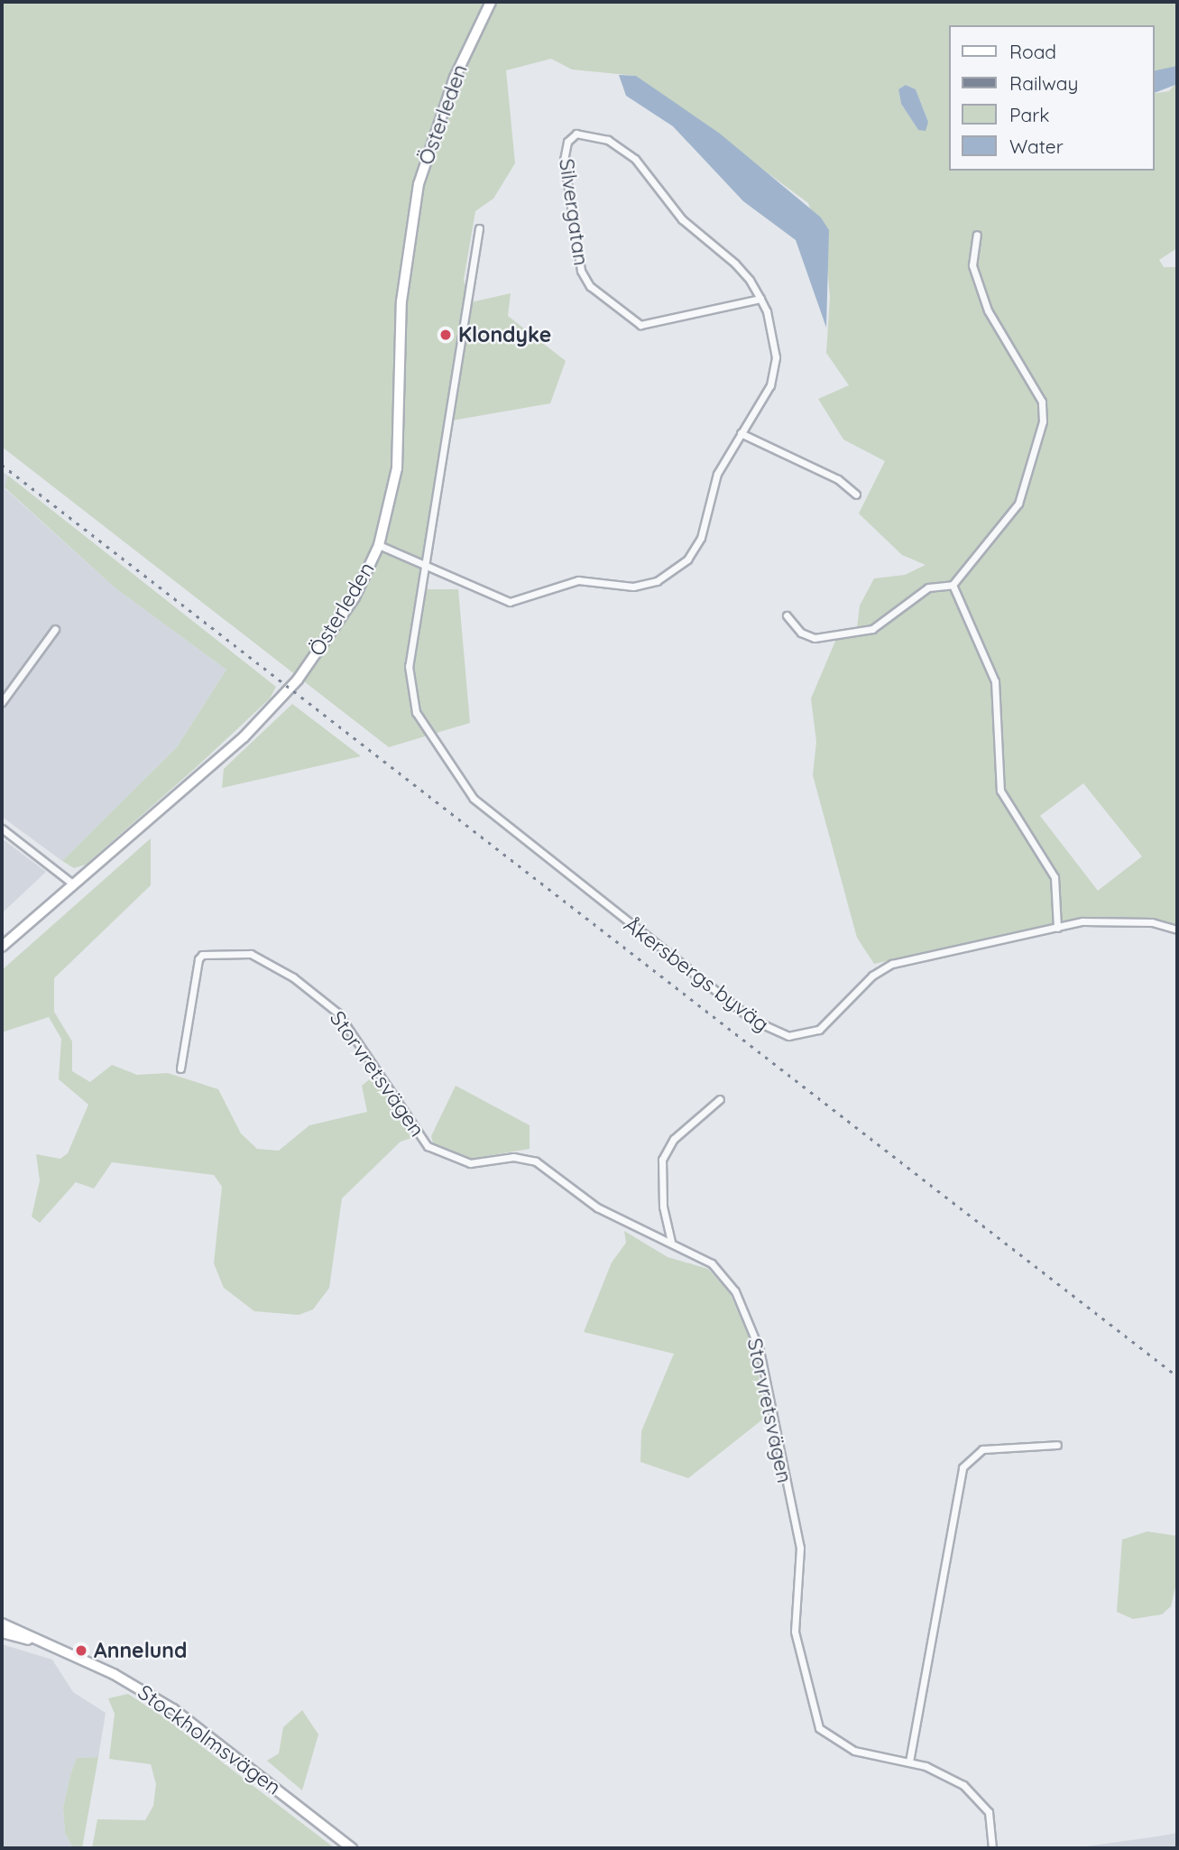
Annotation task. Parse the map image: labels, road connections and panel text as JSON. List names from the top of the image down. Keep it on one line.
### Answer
{"streets":{"street":["Österleden","Silvergatan","Åkersbergs byväg","Storvretsvägen","Stockholmsvägen"]},"crossings":[["Österleden","Silvergatan"],["Silvergatan","Åkersbergs byväg"]],"places":["Klondyke","Annelund"],"legend":["Road","Railway","Park","Water"]}
